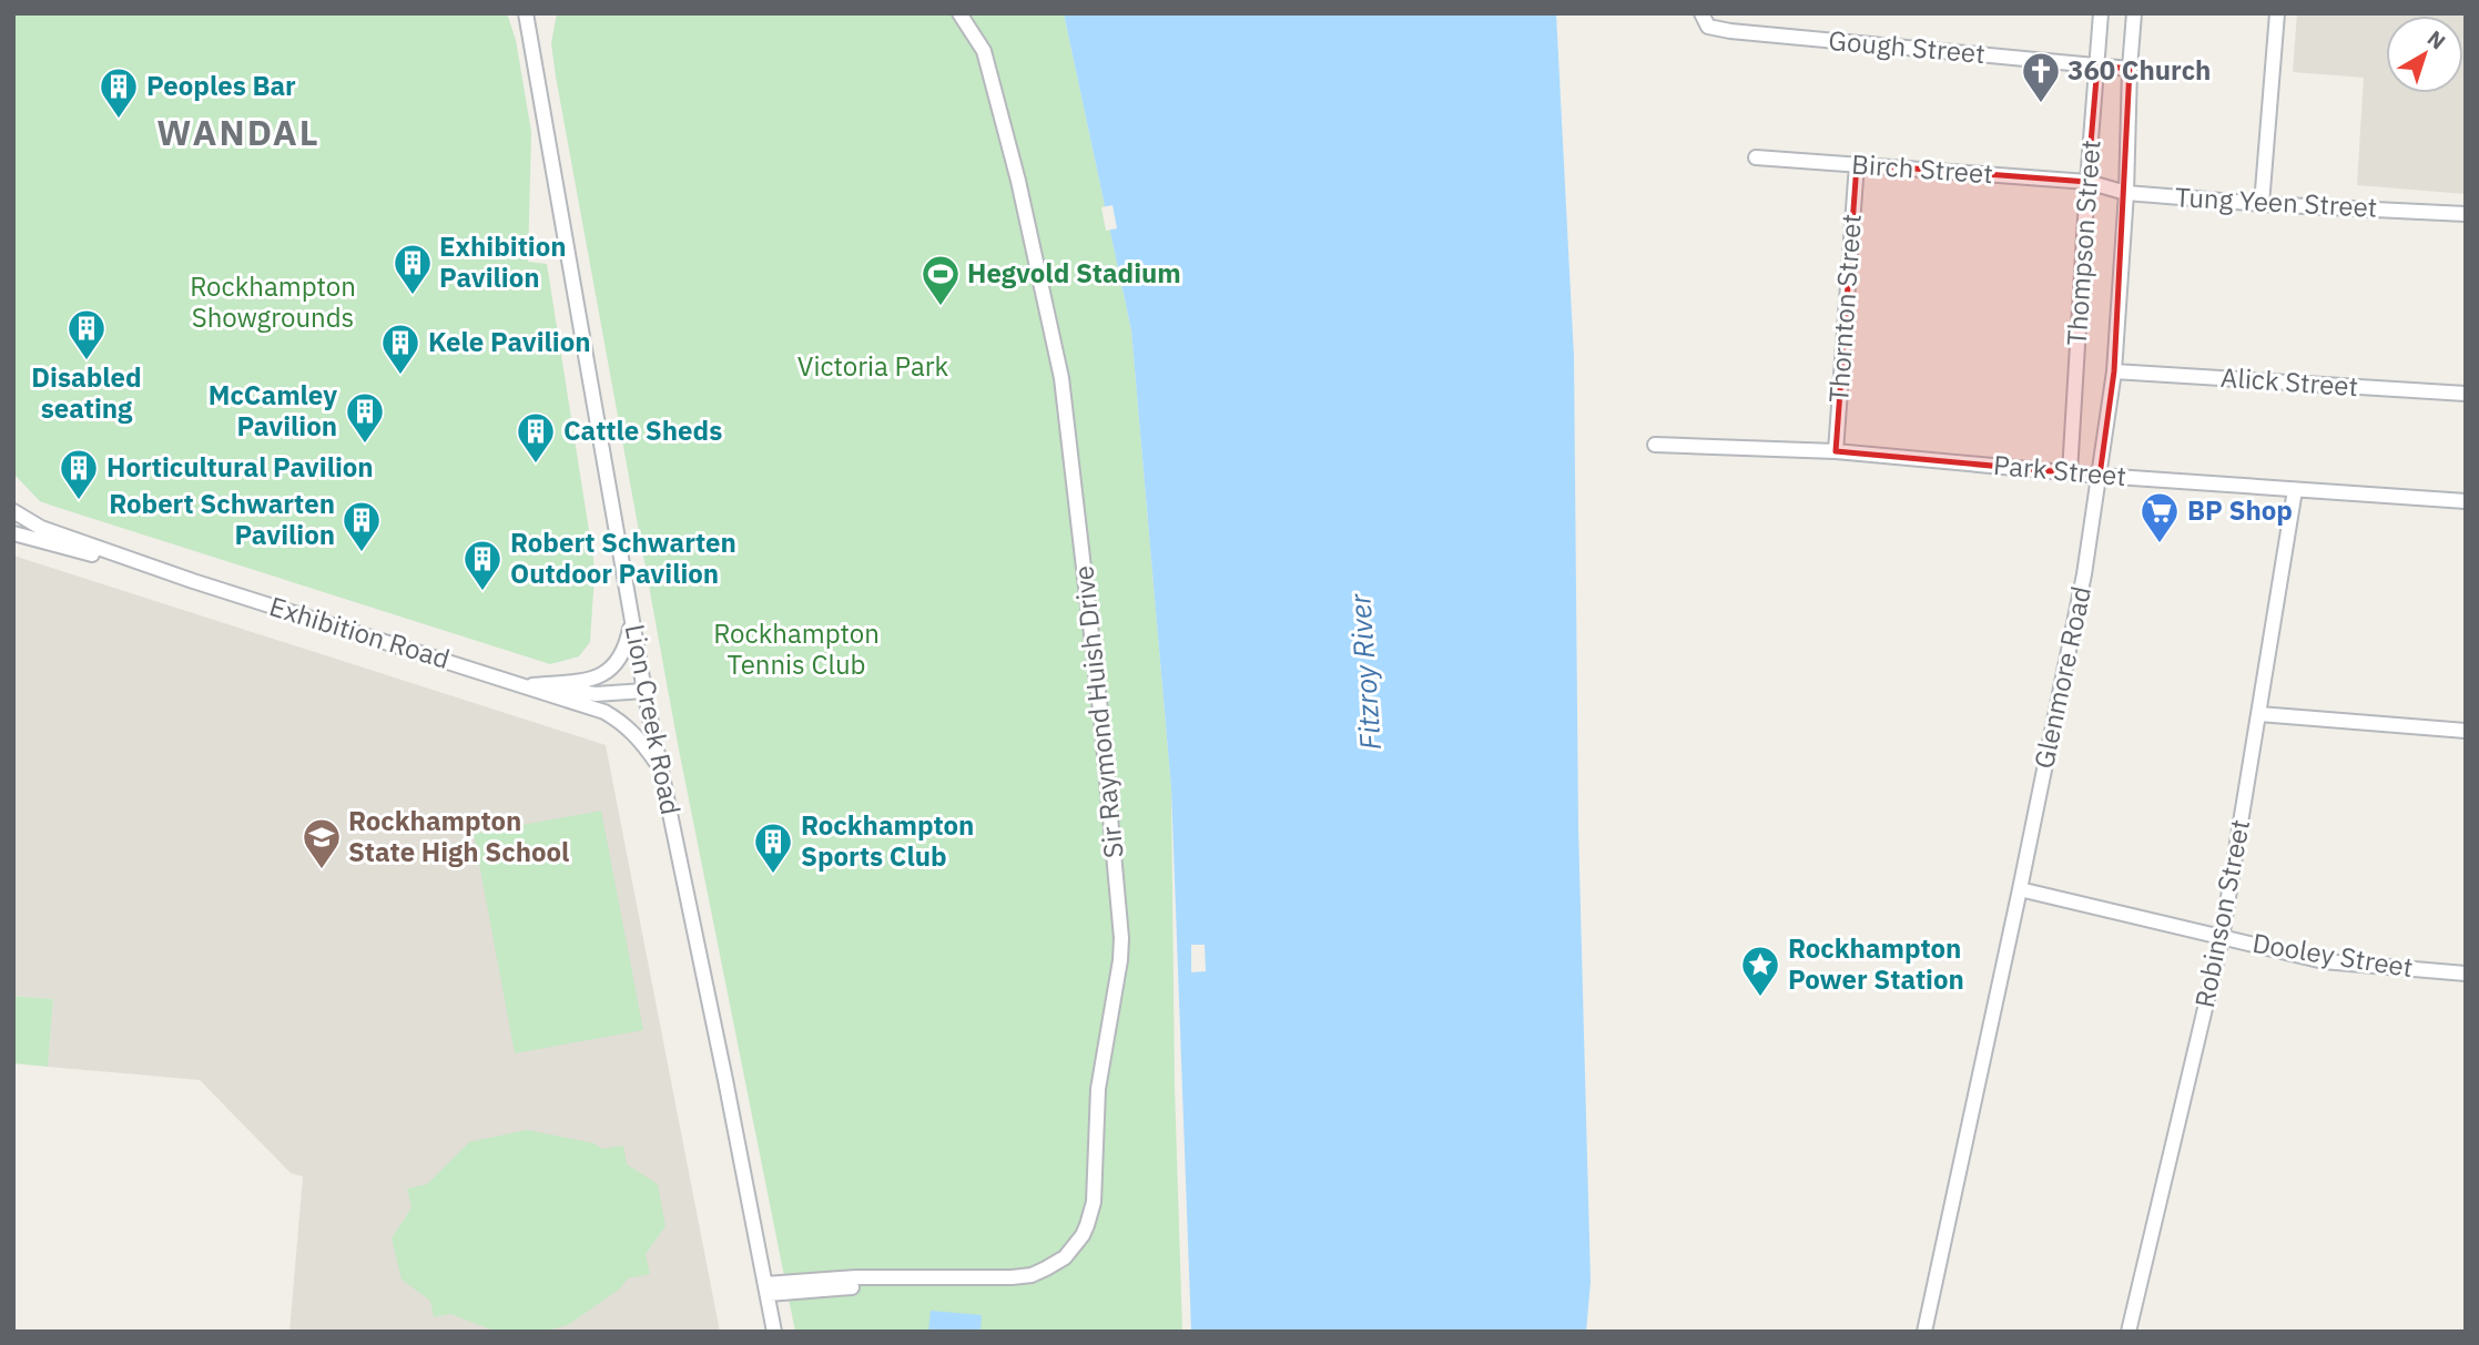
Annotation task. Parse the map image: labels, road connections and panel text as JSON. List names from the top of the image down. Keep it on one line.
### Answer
{"streets":{"street":["Gough Street","Birch Street","Tung Yeen Street","Thompson Street","Thornton Street","Alick Street","Park Street","Exhibition Road","Glenmore Road","Sir Raymond Huish Drive","Lion Creek Road","Robinson Street","Dooley Street"]},"crossings":[["Gough Street","Thompson Street"],["Gough Street","Glenmore Road"],["Birch Street","Tung Yeen Street"],["Birch Street","Thompson Street"],["Birch Street","Thornton Street"],["Tung Yeen Street","Thompson Street"],["Tung Yeen Street","Glenmore Road"],["Thompson Street","Park Street"],["Thornton Street","Park Street"],["Alick Street","Glenmore Road"],["Park Street","Glenmore Road"],["Park Street","Robinson Street"],["Exhibition Road","Lion Creek Road"],["Glenmore Road","Dooley Street"],["Sir Raymond Huish Drive","Lion Creek Road"],["Robinson Street","Dooley Street"]],"districts":["WANDAL"],"water":["Fitzroy River"],"parks":["Rockhampton Showgrounds","Victoria Park","Rockhampton Tennis Club"],"places":{"church":["360 Church"],"building":["Peoples Bar","Exhibition Pavilion","Disabled seating","Kele Pavilion","McCamley Pavilion","Cattle Sheds","Horticultural Pavilion","Robert Schwarten Pavilion","Robert Schwarten Outdoor Pavilion","Rockhampton Sports Club"],"sports":["Hegvold Stadium"],"supermarket":["BP Shop"],"school or university":["Rockhampton State High School"],"place":["Rockhampton Power Station"]},"north":"top right"}
